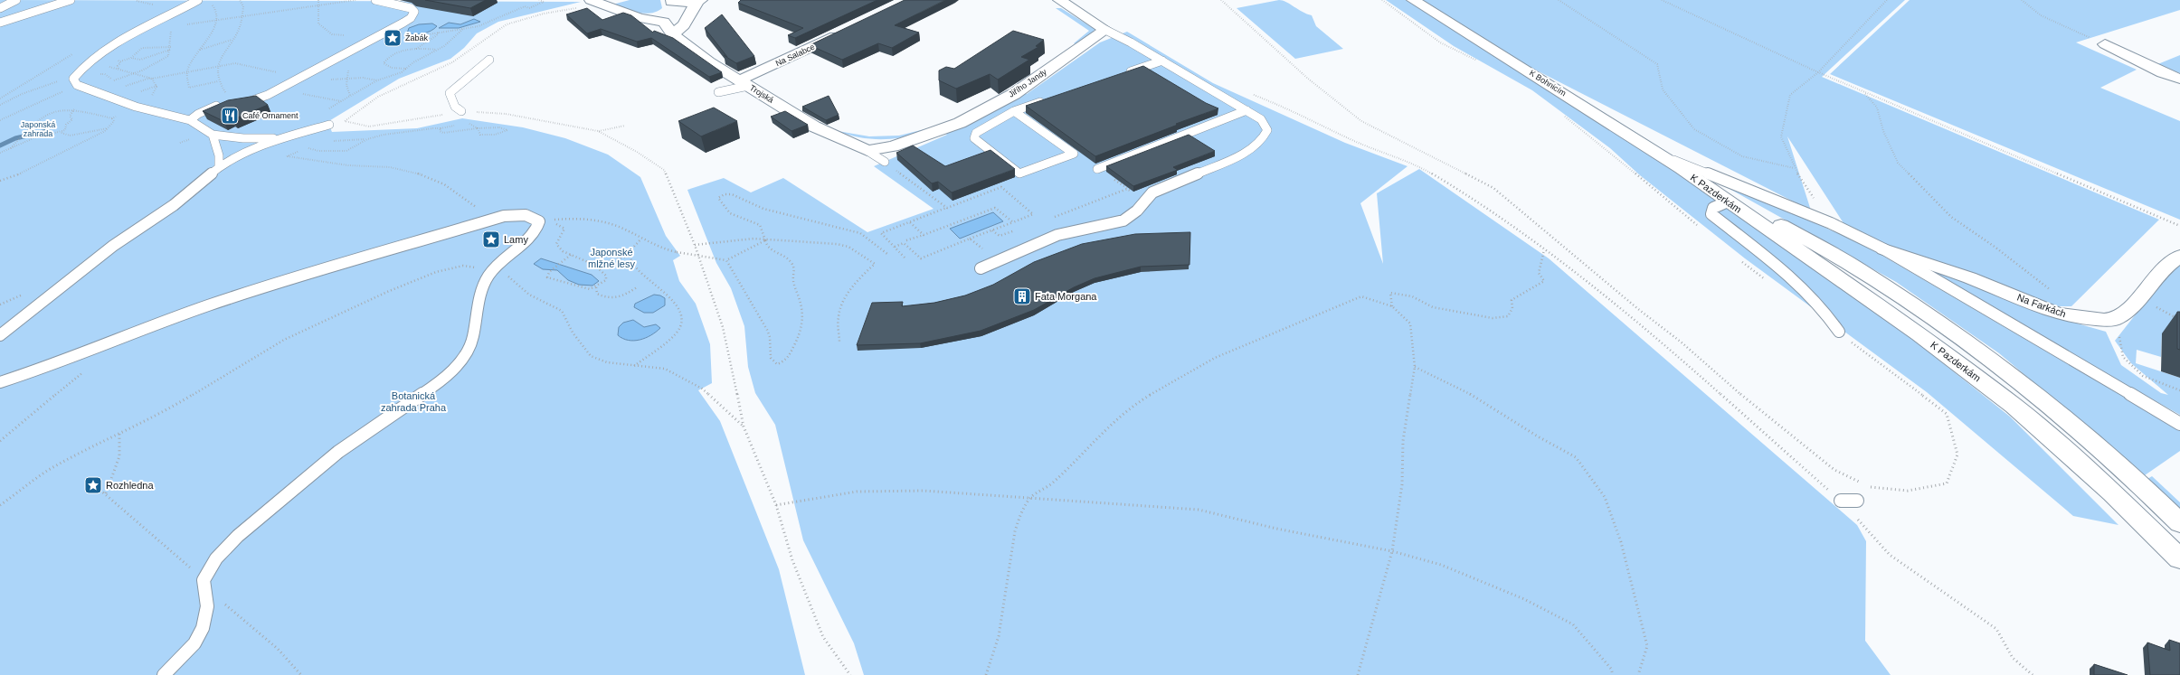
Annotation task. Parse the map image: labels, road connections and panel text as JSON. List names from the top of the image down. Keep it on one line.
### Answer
{"streets":{"street":["Na Salabce","Jiřího Jandy","K Bohnicím","Trojská","K Pazderkám","Na Farkách"]},"crossings":[["Na Salabce","Trojská"],["Jiřího Jandy","Trojská"],["K Bohnicím","K Pazderkám"]],"parks":["Japonská zahrada","Japonské mlžné lesy","Botanická zahrada Praha"],"places":{"place":["Žabák","Lamy","Rozhledna"],"restaurant":["Café Ornament"],"building":["Fata Morgana"]}}
